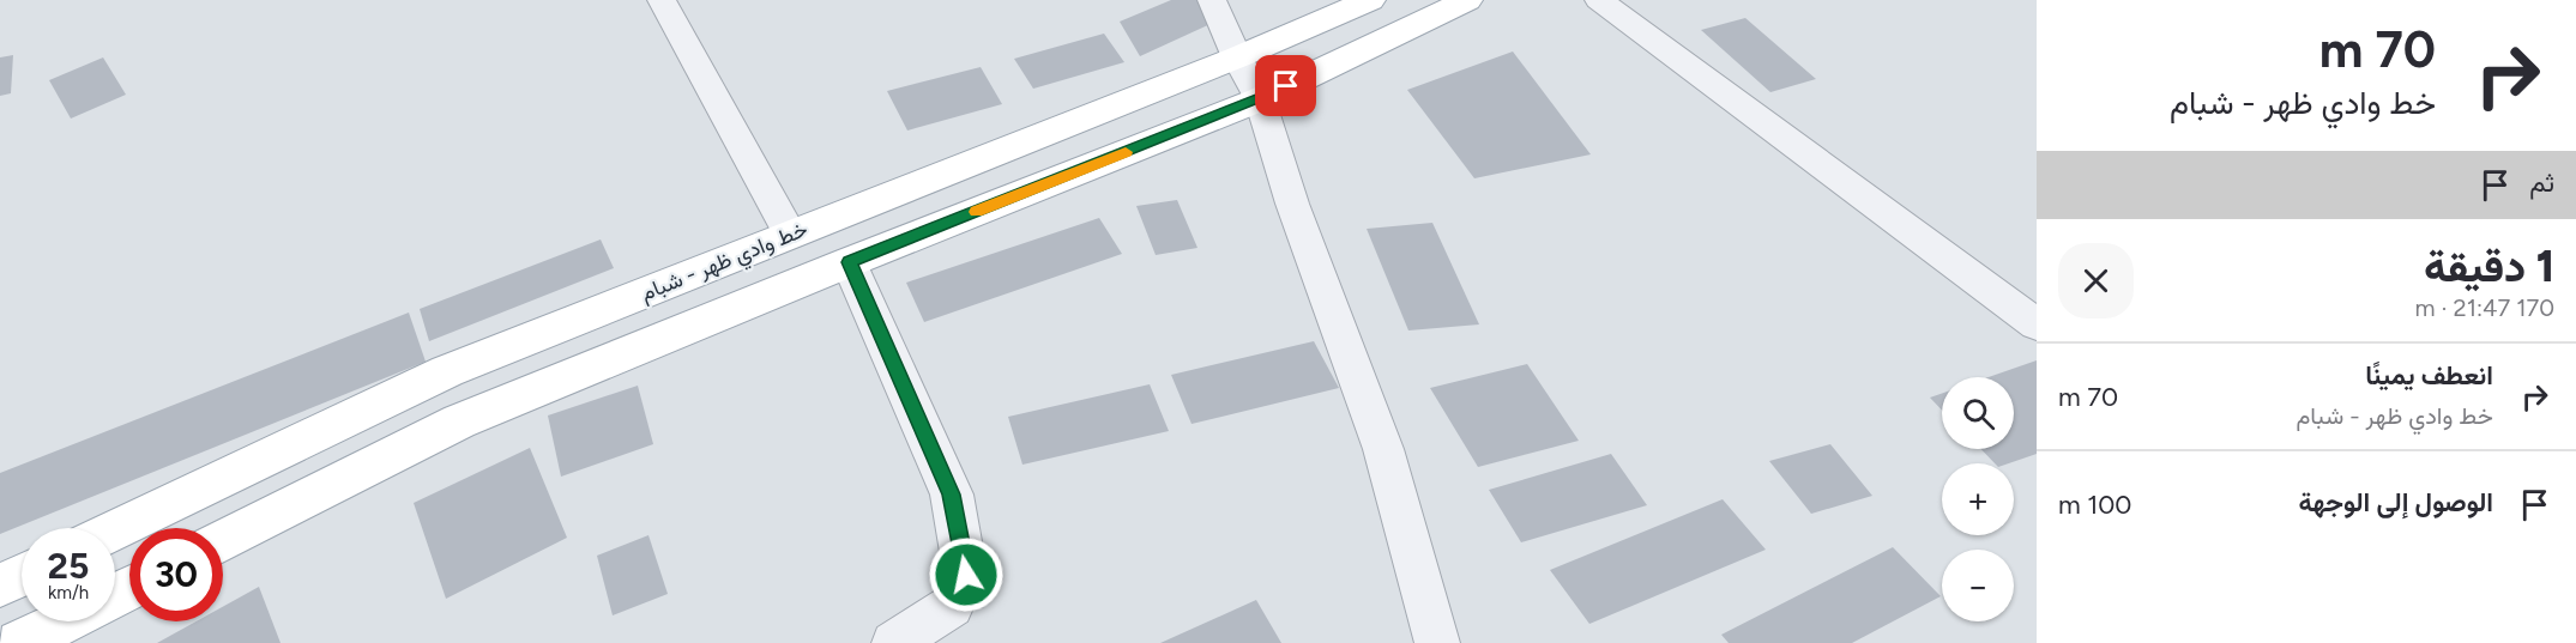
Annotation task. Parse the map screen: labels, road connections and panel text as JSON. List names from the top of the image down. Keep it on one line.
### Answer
{"streets":{"main road":["خط وادي ظهر - شبام"]},"page":{"turn":["70 m","خط وادي ظهر - شبام"],"then":"ثم","heading":["1 دقيقة","170 m · 21:47"],"list":[{"name":"انعطف يمينًا","note":"خط وادي ظهر - شبام","value":"70 m"},{"name":"الوصول إلى الوجهة","value":"100 m"}],"map_buttons":["+","−"],"speed":"25 km/h","limit":"30"}}
